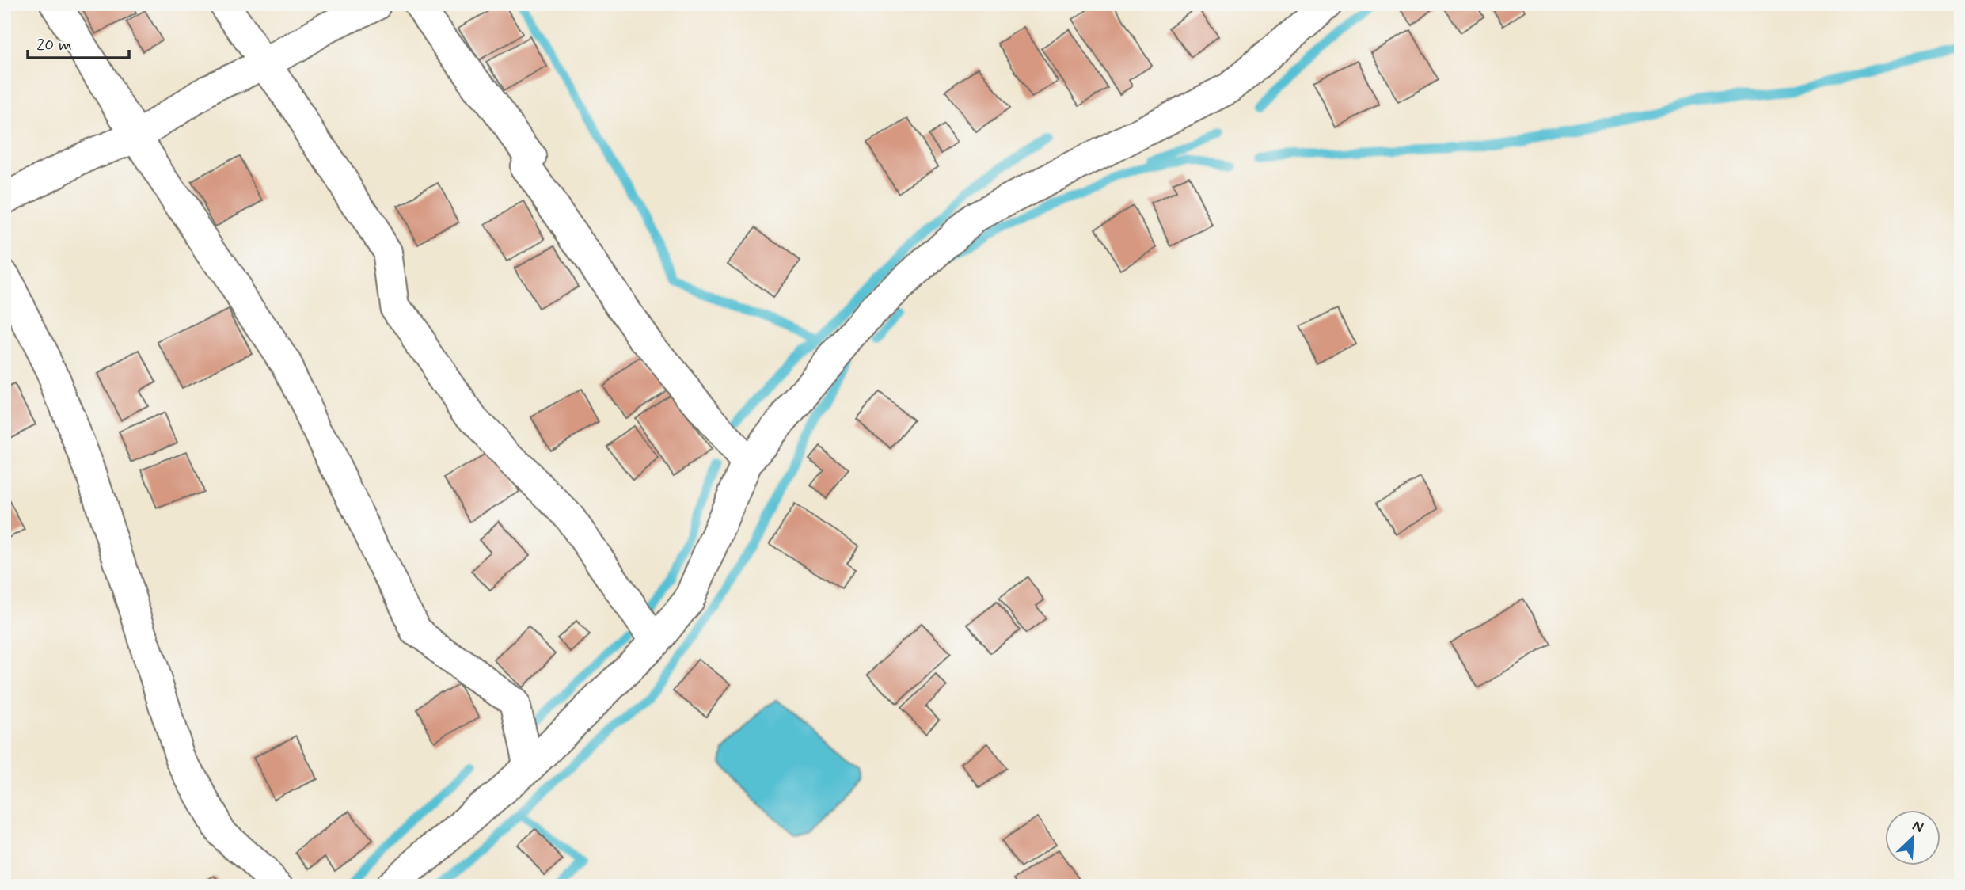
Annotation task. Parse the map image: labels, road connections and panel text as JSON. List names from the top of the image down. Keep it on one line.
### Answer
{"scale_bar":"20 m","north":"top right"}
